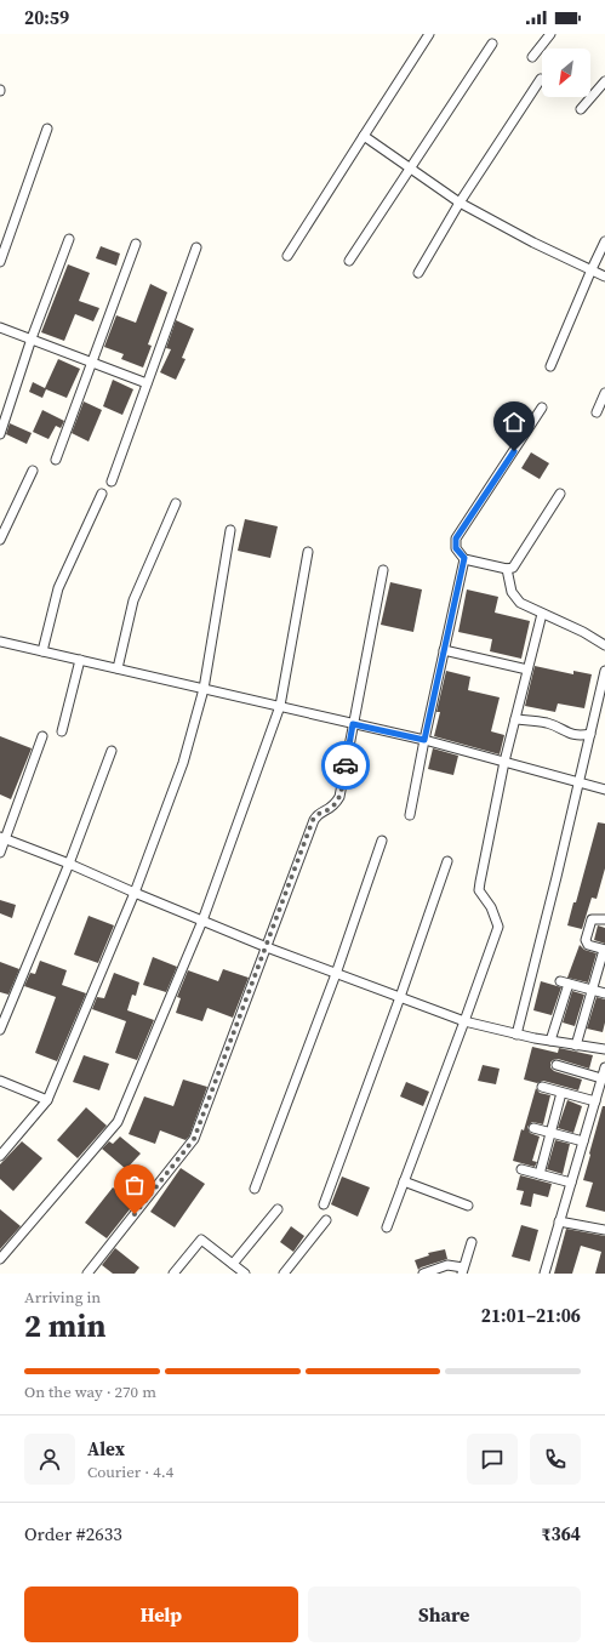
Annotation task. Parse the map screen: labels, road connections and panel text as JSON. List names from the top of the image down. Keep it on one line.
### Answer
{"north":"bottom left","page":{"status":"20:59","heading":["2 min","Arriving in","21:01–21:06"],"panel":["Alex","Courier · 4.4","Order #2633","₹364"],"bar":"On the way · 270 m","buttons":["Help","Share"]}}
